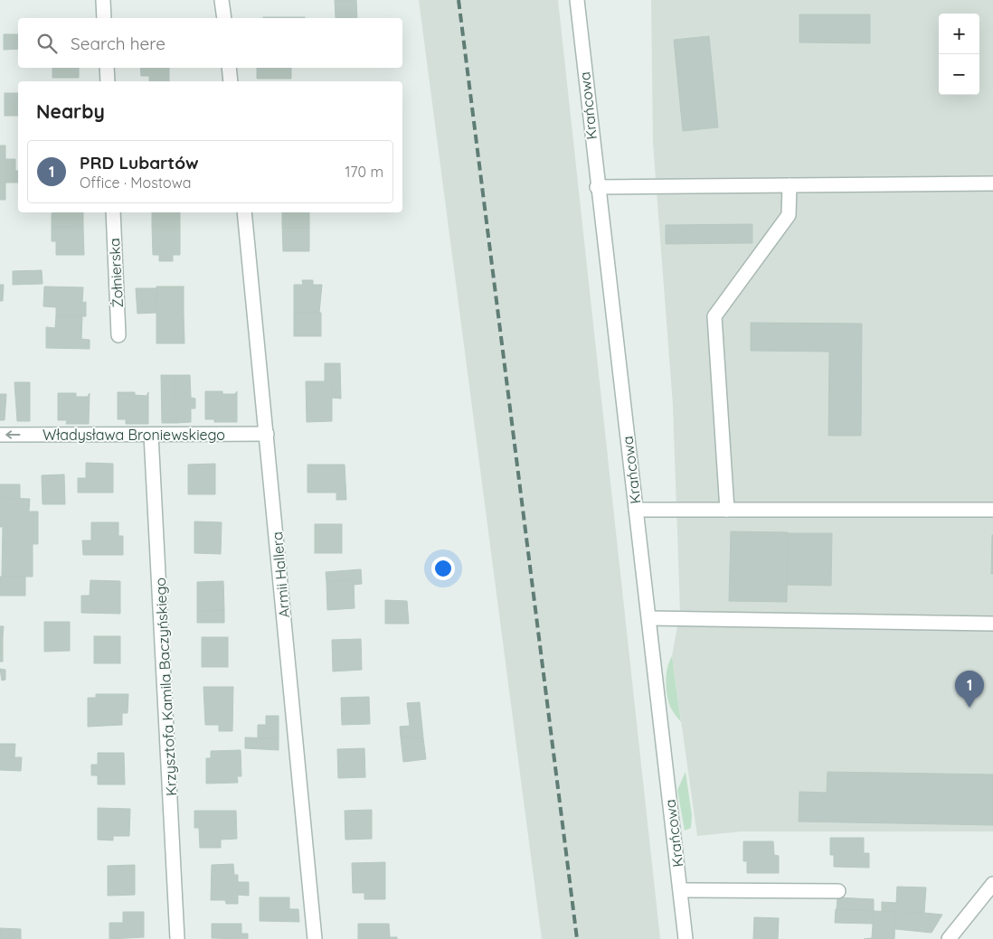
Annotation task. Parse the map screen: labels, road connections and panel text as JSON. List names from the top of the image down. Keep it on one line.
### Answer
{"streets":{"street":["Krańcowa","Żołnierska","Władysława Broniewskiego","Armii Hallera","Krzysztofa Kamila Baczyńskiego"]},"crossings":[["Władysława Broniewskiego","Armii Hallera"],["Władysława Broniewskiego","Krzysztofa Kamila Baczyńskiego"]],"one_way":["Władysława Broniewskiego"],"page":{"map_buttons":["+","−"],"search":"Search here","heading":"Nearby","list":[{"mark":"1","name":"PRD Lubartów","note":"Office · Mostowa","value":"170 m"}],"pins":"1"}}
